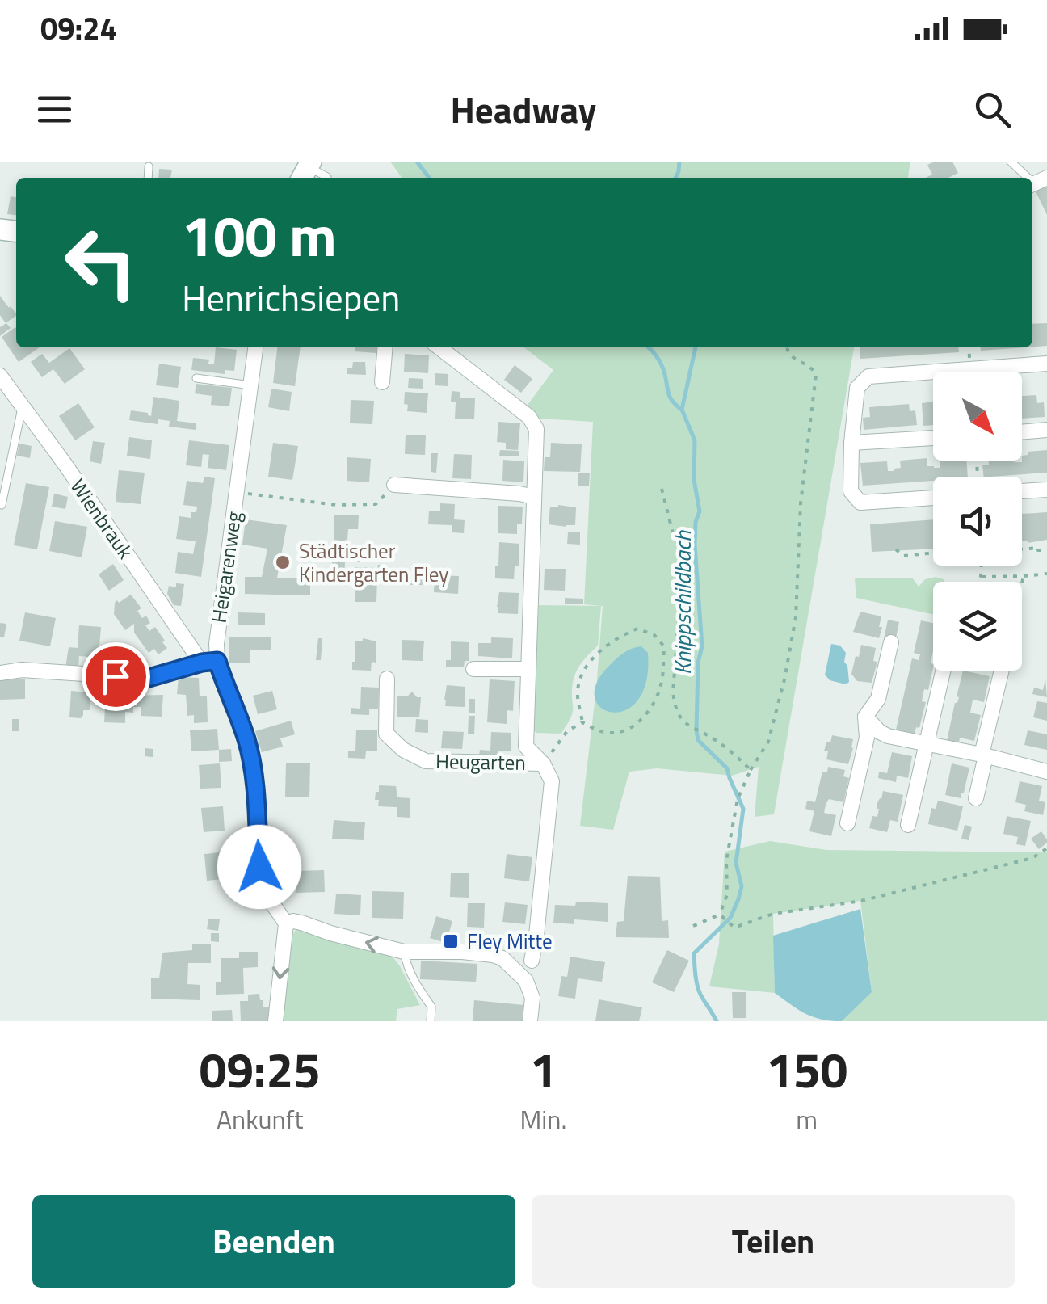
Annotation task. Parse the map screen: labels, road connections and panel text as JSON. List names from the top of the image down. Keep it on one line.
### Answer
{"streets":{"street":["Wienbrauk","Heigarenweg","Heugarten"]},"water":["Knippschildbach"],"places":{"other":["Städtischer Kindergarten Fley"],"transit":["Fley Mitte"]},"north":"bottom right","page":{"status":"09:24","header":"Headway","turn":["100 m","Henrichsiepen"],"eta":["09:25","Ankunft","1","Min.","150","m"],"buttons":["Beenden","Teilen"]}}
